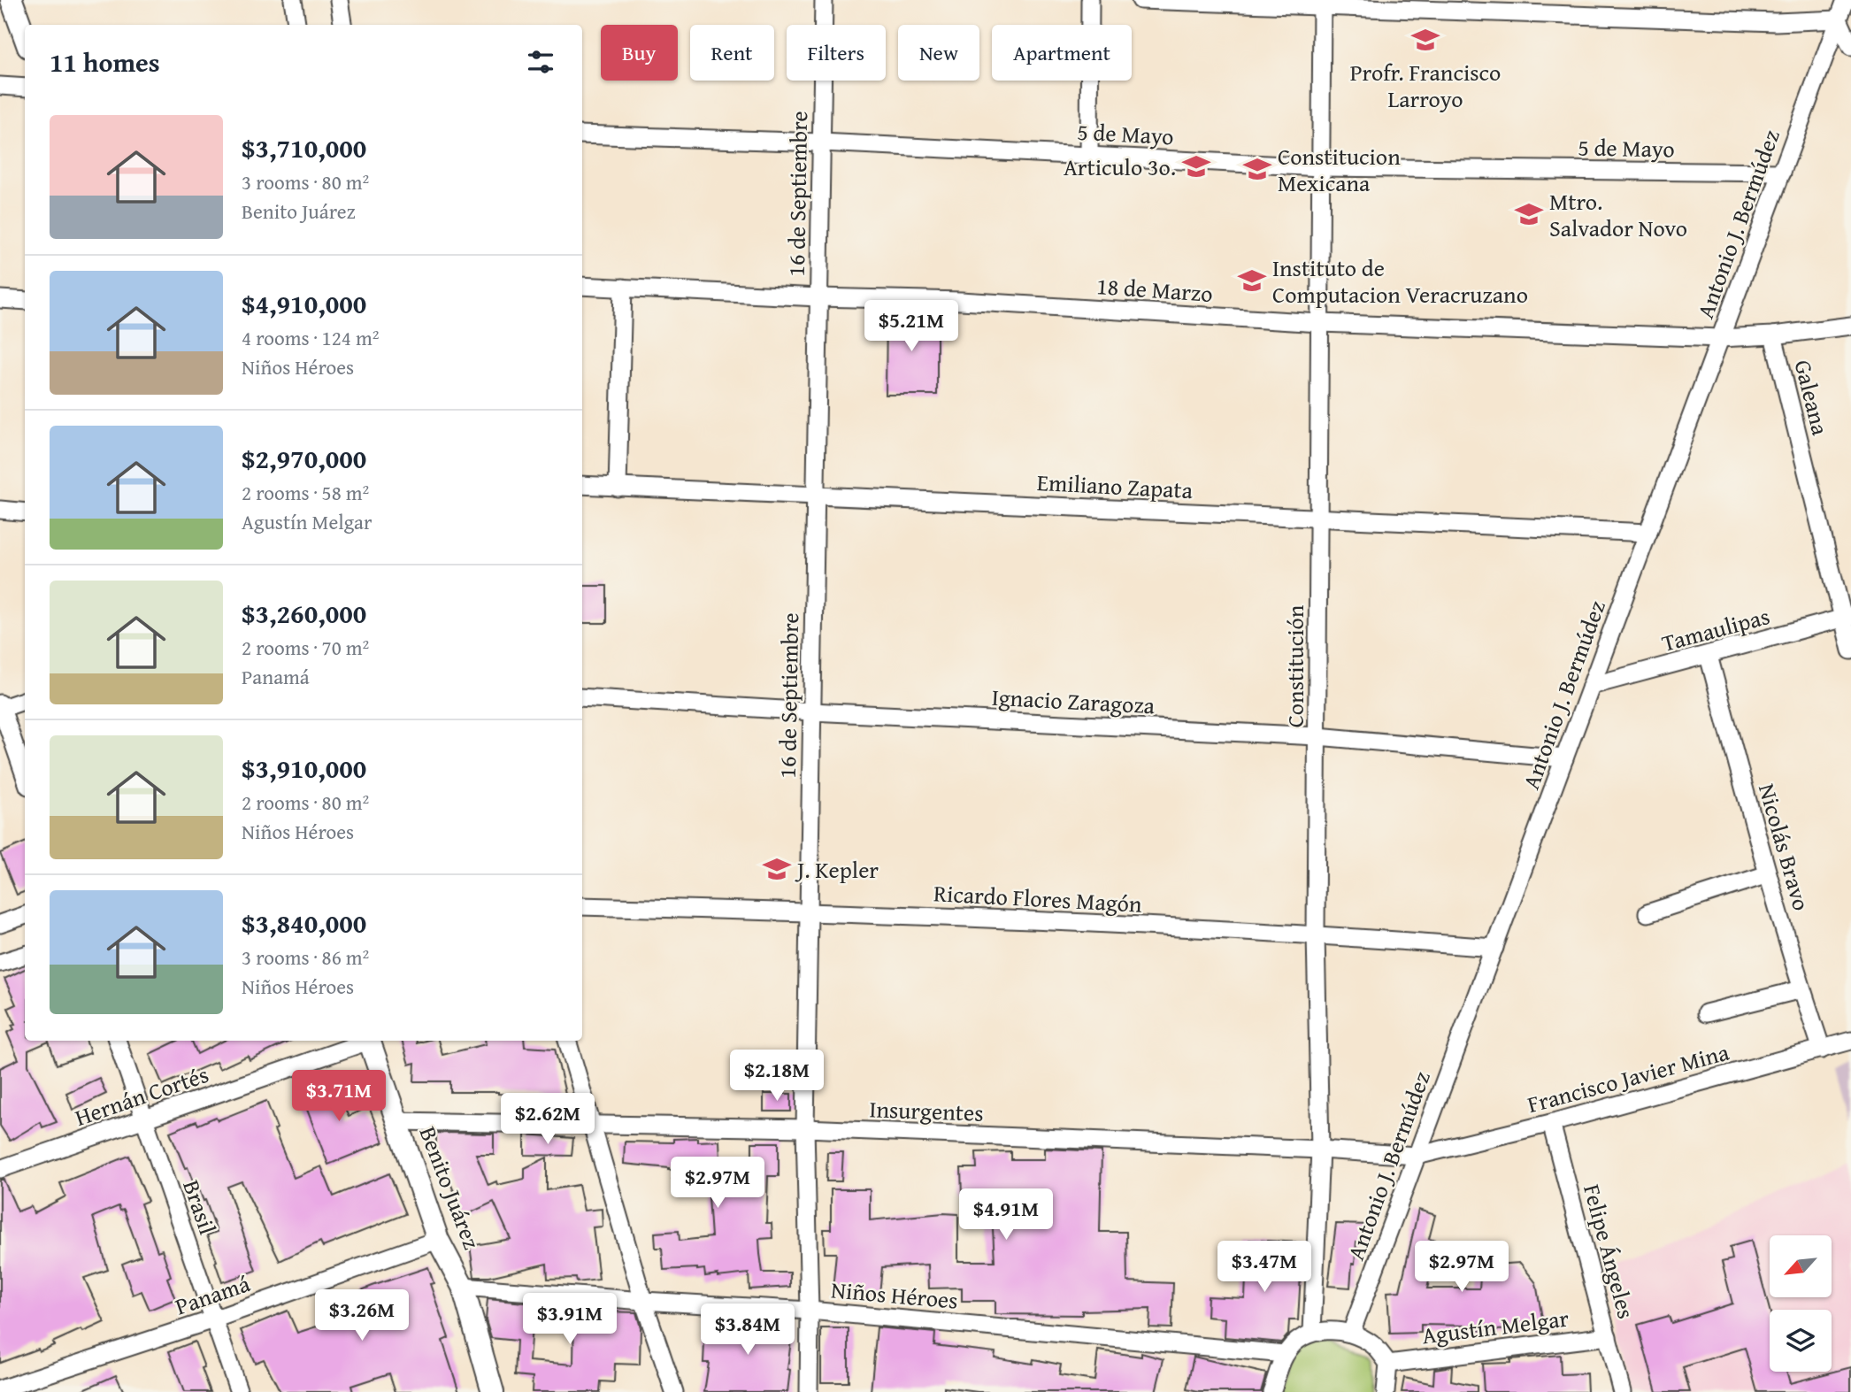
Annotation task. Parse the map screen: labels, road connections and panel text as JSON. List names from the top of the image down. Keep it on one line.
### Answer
{"streets":{"street":["5 de Mayo","16 de Septiembre","Antonio J. Bermúdez","18 de Marzo","Galeana","Emiliano Zapata","Tamaulipas","Constitución","Ignacio Zaragoza","Nicolás Bravo","Ricardo Flores Magón","Francisco Javier Mina","Hernán Cortés","Insurgentes","Benito Juárez","Brasil","Felipe Ángeles","Panamá","Niños Héroes","Agustín Melgar"]},"crossings":[["5 de Mayo","16 de Septiembre"],["5 de Mayo","Antonio J. Bermúdez"],["5 de Mayo","Constitución"],["16 de Septiembre","18 de Marzo"],["16 de Septiembre","Emiliano Zapata"],["16 de Septiembre","Ignacio Zaragoza"],["16 de Septiembre","Ricardo Flores Magón"],["16 de Septiembre","Insurgentes"],["16 de Septiembre","Niños Héroes"],["Antonio J. Bermúdez","18 de Marzo"],["Antonio J. Bermúdez","Emiliano Zapata"],["Antonio J. Bermúdez","Tamaulipas"],["Antonio J. Bermúdez","Ignacio Zaragoza"],["Antonio J. Bermúdez","Ricardo Flores Magón"],["Antonio J. Bermúdez","Francisco Javier Mina"],["Antonio J. Bermúdez","Insurgentes"],["18 de Marzo","Galeana"],["18 de Marzo","Constitución"],["Galeana","Tamaulipas"],["Emiliano Zapata","Constitución"],["Tamaulipas","Nicolás Bravo"],["Constitución","Ignacio Zaragoza"],["Constitución","Ricardo Flores Magón"],["Constitución","Insurgentes"],["Nicolás Bravo","Francisco Javier Mina"],["Francisco Javier Mina","Insurgentes"],["Francisco Javier Mina","Felipe Ángeles"],["Hernán Cortés","Brasil"],["Insurgentes","Benito Juárez"],["Benito Juárez","Panamá"],["Benito Juárez","Niños Héroes"],["Brasil","Panamá"],["Felipe Ángeles","Agustín Melgar"]],"places":{"school or university":["Profr. Francisco Larroyo","Articulo 3o.","Constitucion Mexicana","Mtro. Salvador Novo","Instituto de Computacion Veracruzano","J. Kepler"]},"north":"bottom left","page":{"chip":["Buy","Rent","Filters","New","Apartment"],"heading":"11 homes","list":[{"name":"$3,710,000","note":"3 rooms · 80 m² · Benito Juárez"},{"name":"$4,910,000","note":"4 rooms · 124 m² · Niños Héroes"},{"name":"$2,970,000","note":"2 rooms · 58 m² · Agustín Melgar"},{"name":"$3,260,000","note":"2 rooms · 70 m² · Panamá"},{"name":"$3,910,000","note":"2 rooms · 80 m² · Niños Héroes"},{"name":"$3,840,000","note":"3 rooms · 86 m² · Niños Héroes"}],"price":["$5.21M","$2.18M","$3.71M","$2.62M","$2.97M","$4.91M","$3.47M","$2.97M","$3.26M","$3.91M","$3.84M"]}}
